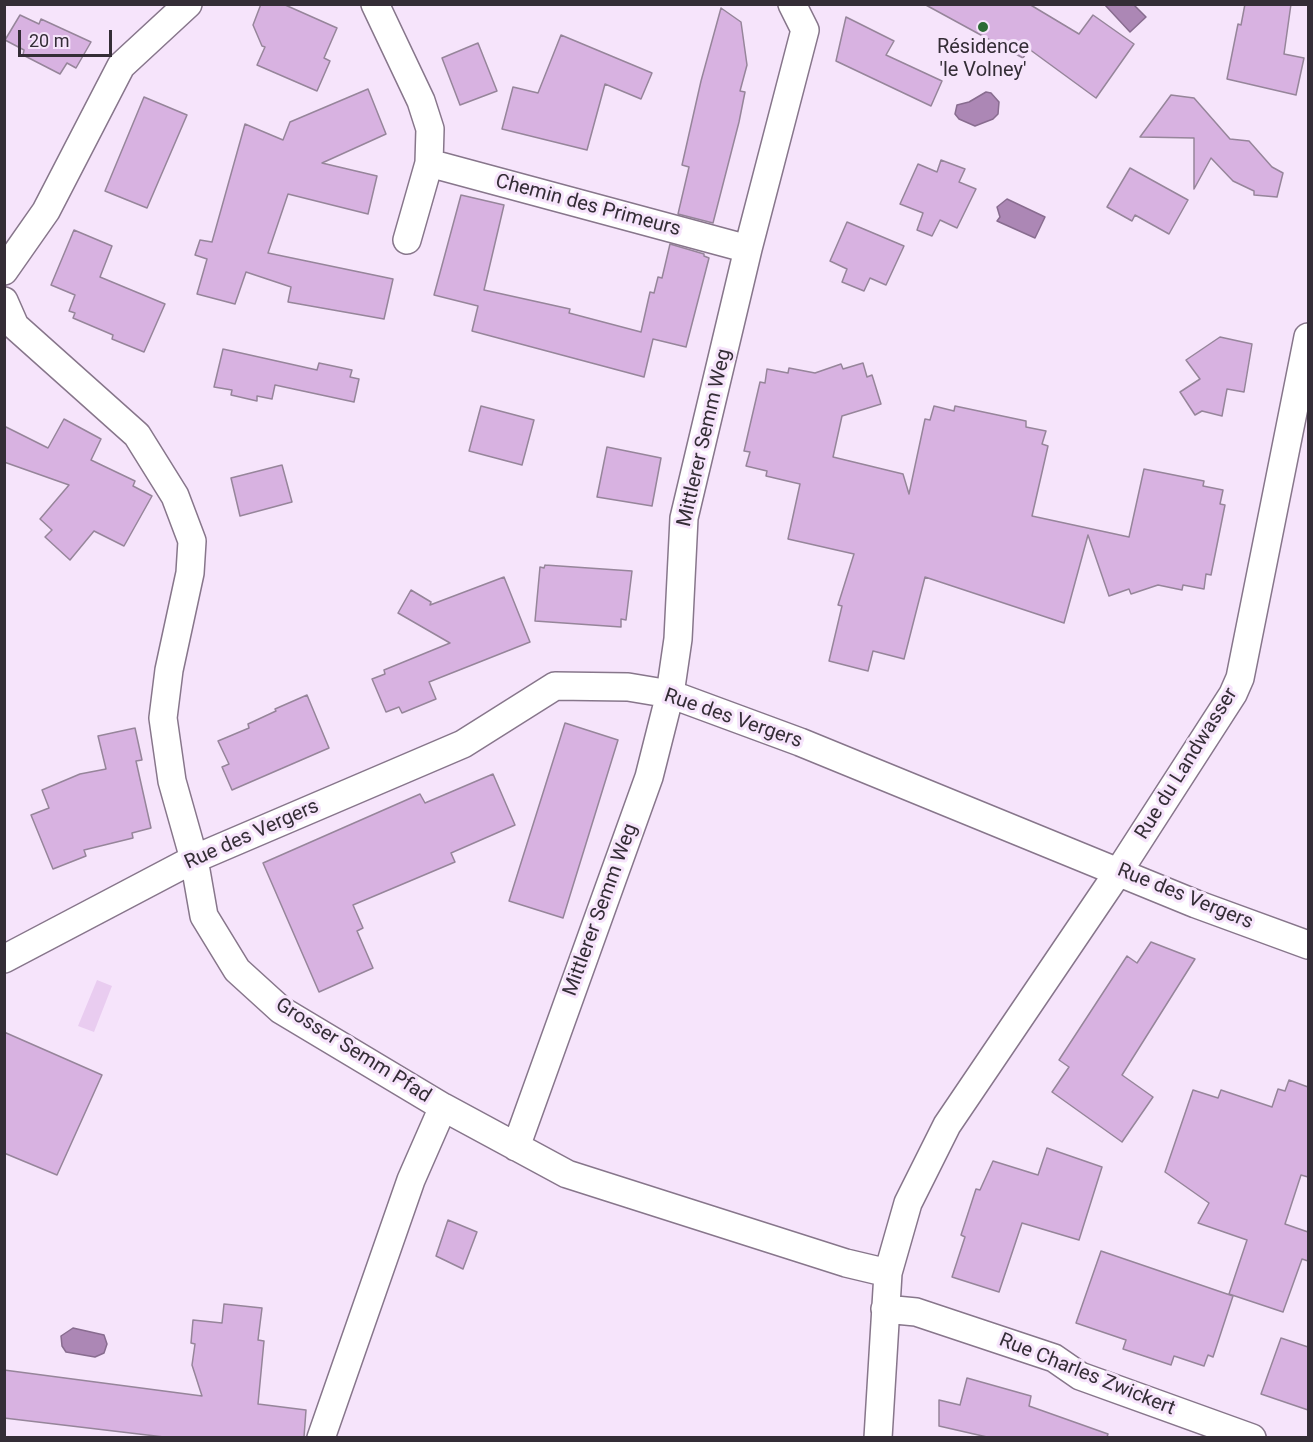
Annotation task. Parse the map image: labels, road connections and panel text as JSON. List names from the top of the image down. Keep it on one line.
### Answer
{"streets":{"street":["Chemin des Primeurs","Mittlerer Semm Weg","Rue des Vergers","Rue du Landwasser","Grosser Semm Pfad","Rue Charles Zwickert"]},"crossings":[["Chemin des Primeurs","Mittlerer Semm Weg"],["Mittlerer Semm Weg","Rue des Vergers"],["Mittlerer Semm Weg","Grosser Semm Pfad"],["Rue des Vergers","Rue du Landwasser"],["Rue des Vergers","Grosser Semm Pfad"],["Rue du Landwasser","Grosser Semm Pfad"]],"places":["Résidence 'le Volney'"],"scale_bar":"20 m"}
